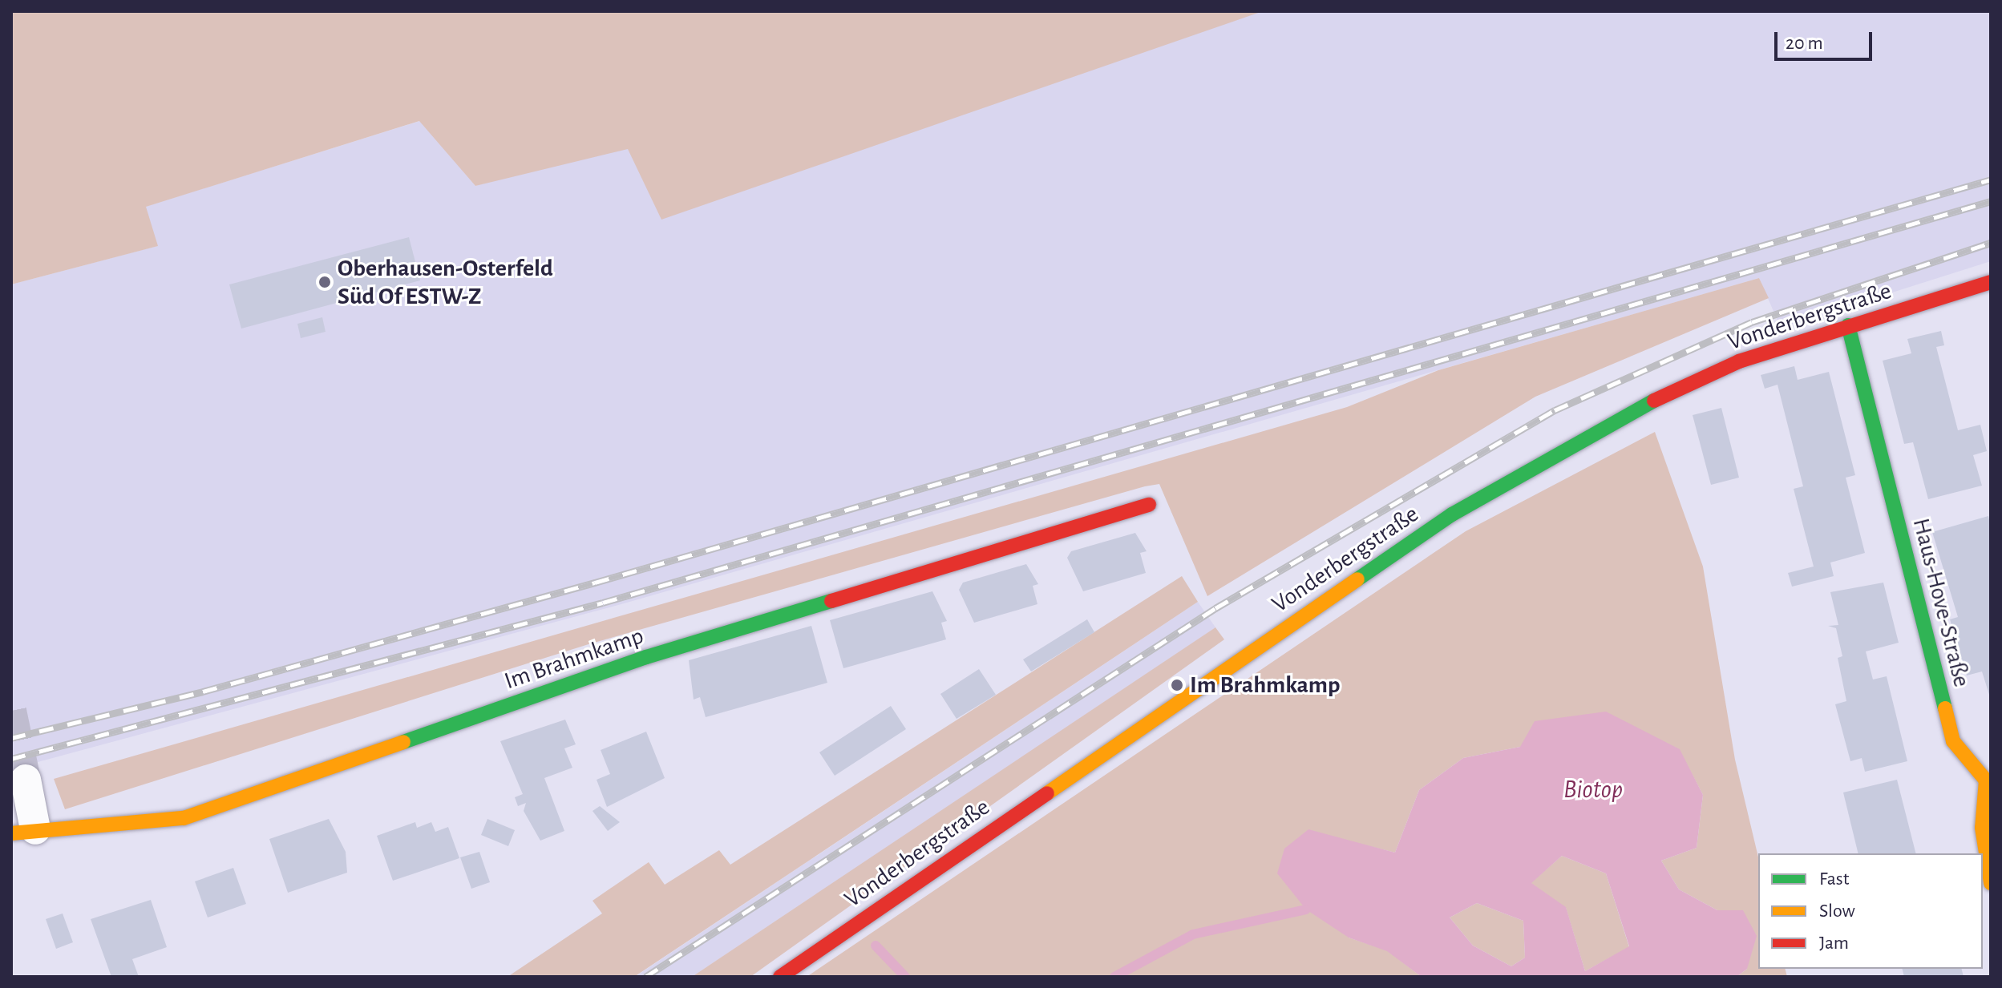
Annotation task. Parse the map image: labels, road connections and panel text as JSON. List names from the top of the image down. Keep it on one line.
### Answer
{"streets":{"street":["Vonderbergstraße","Haus-Hove-Straße","Im Brahmkamp"]},"crossings":[["Vonderbergstraße","Haus-Hove-Straße"]],"water":["Biotop"],"places":["Oberhausen-Osterfeld Süd Of ESTW-Z","Im Brahmkamp"],"legend":["Fast","Slow","Jam"],"scale_bar":"20 m"}
